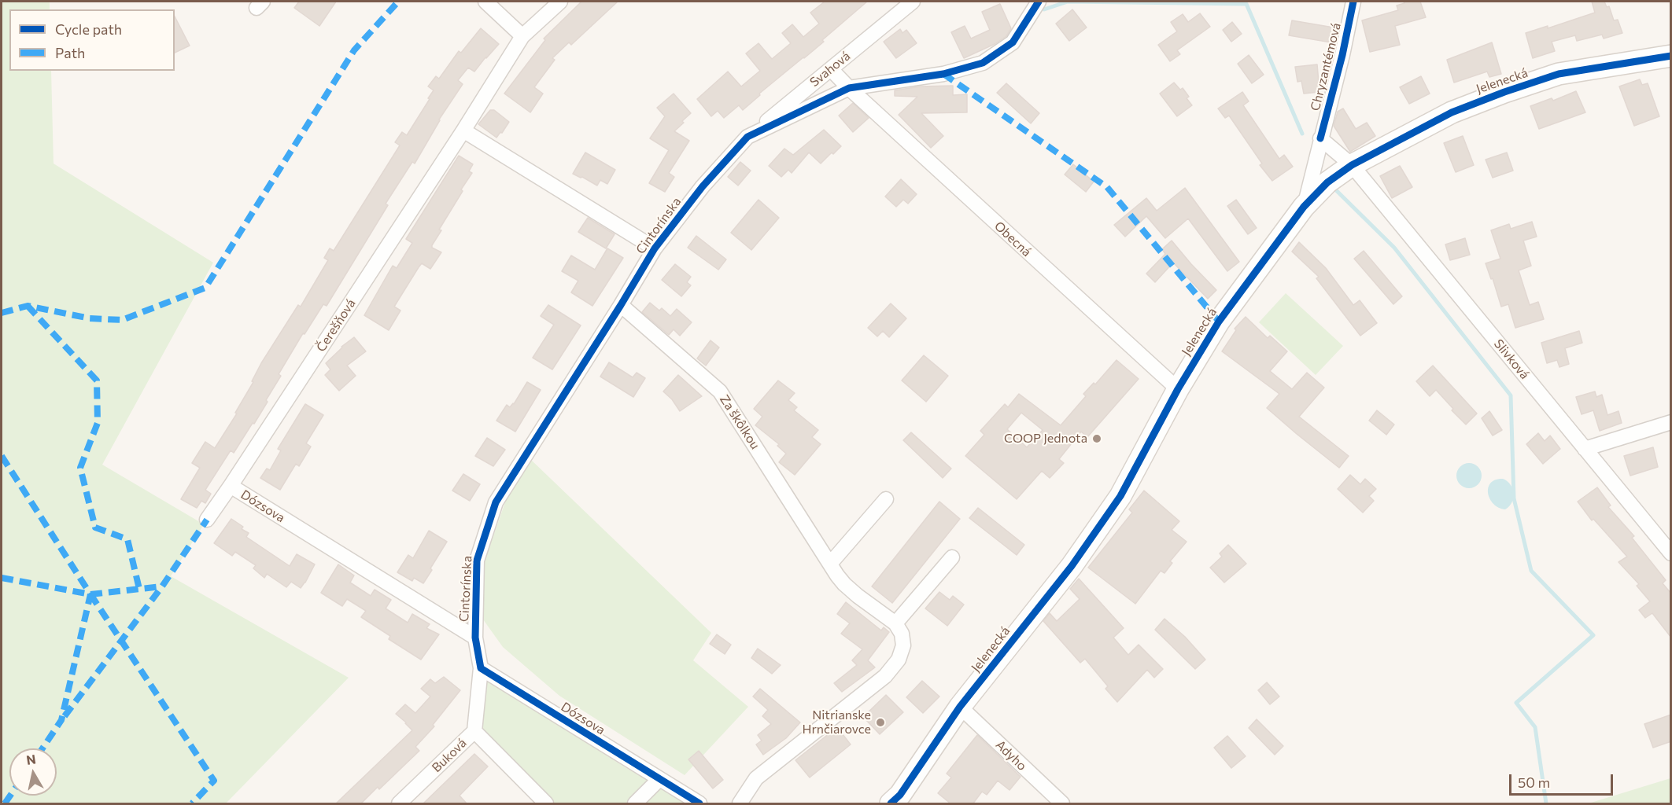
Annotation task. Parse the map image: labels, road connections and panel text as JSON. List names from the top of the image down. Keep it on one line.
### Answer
{"streets":{"street":["Chryzantémová","Svahová","Jelenecká","Cintorínska","Obecná","Čerešňová","Slivková","Za škôlkou","Dózsova","Buková","Adyho"]},"crossings":[["Chryzantémová","Jelenecká"],["Chryzantémová","Slivková"],["Svahová","Cintorínska"],["Svahová","Obecná"],["Jelenecká","Obecná"],["Jelenecká","Slivková"],["Jelenecká","Adyho"],["Cintorínska","Obecná"],["Cintorínska","Za škôlkou"],["Cintorínska","Dózsova"],["Čerešňová","Dózsova"],["Dózsova","Buková"]],"places":["COOP Jednota","Nitrianske Hrnčiarovce"],"legend":["Cycle path","Path"],"scale_bar":"50 m","north":"top"}
